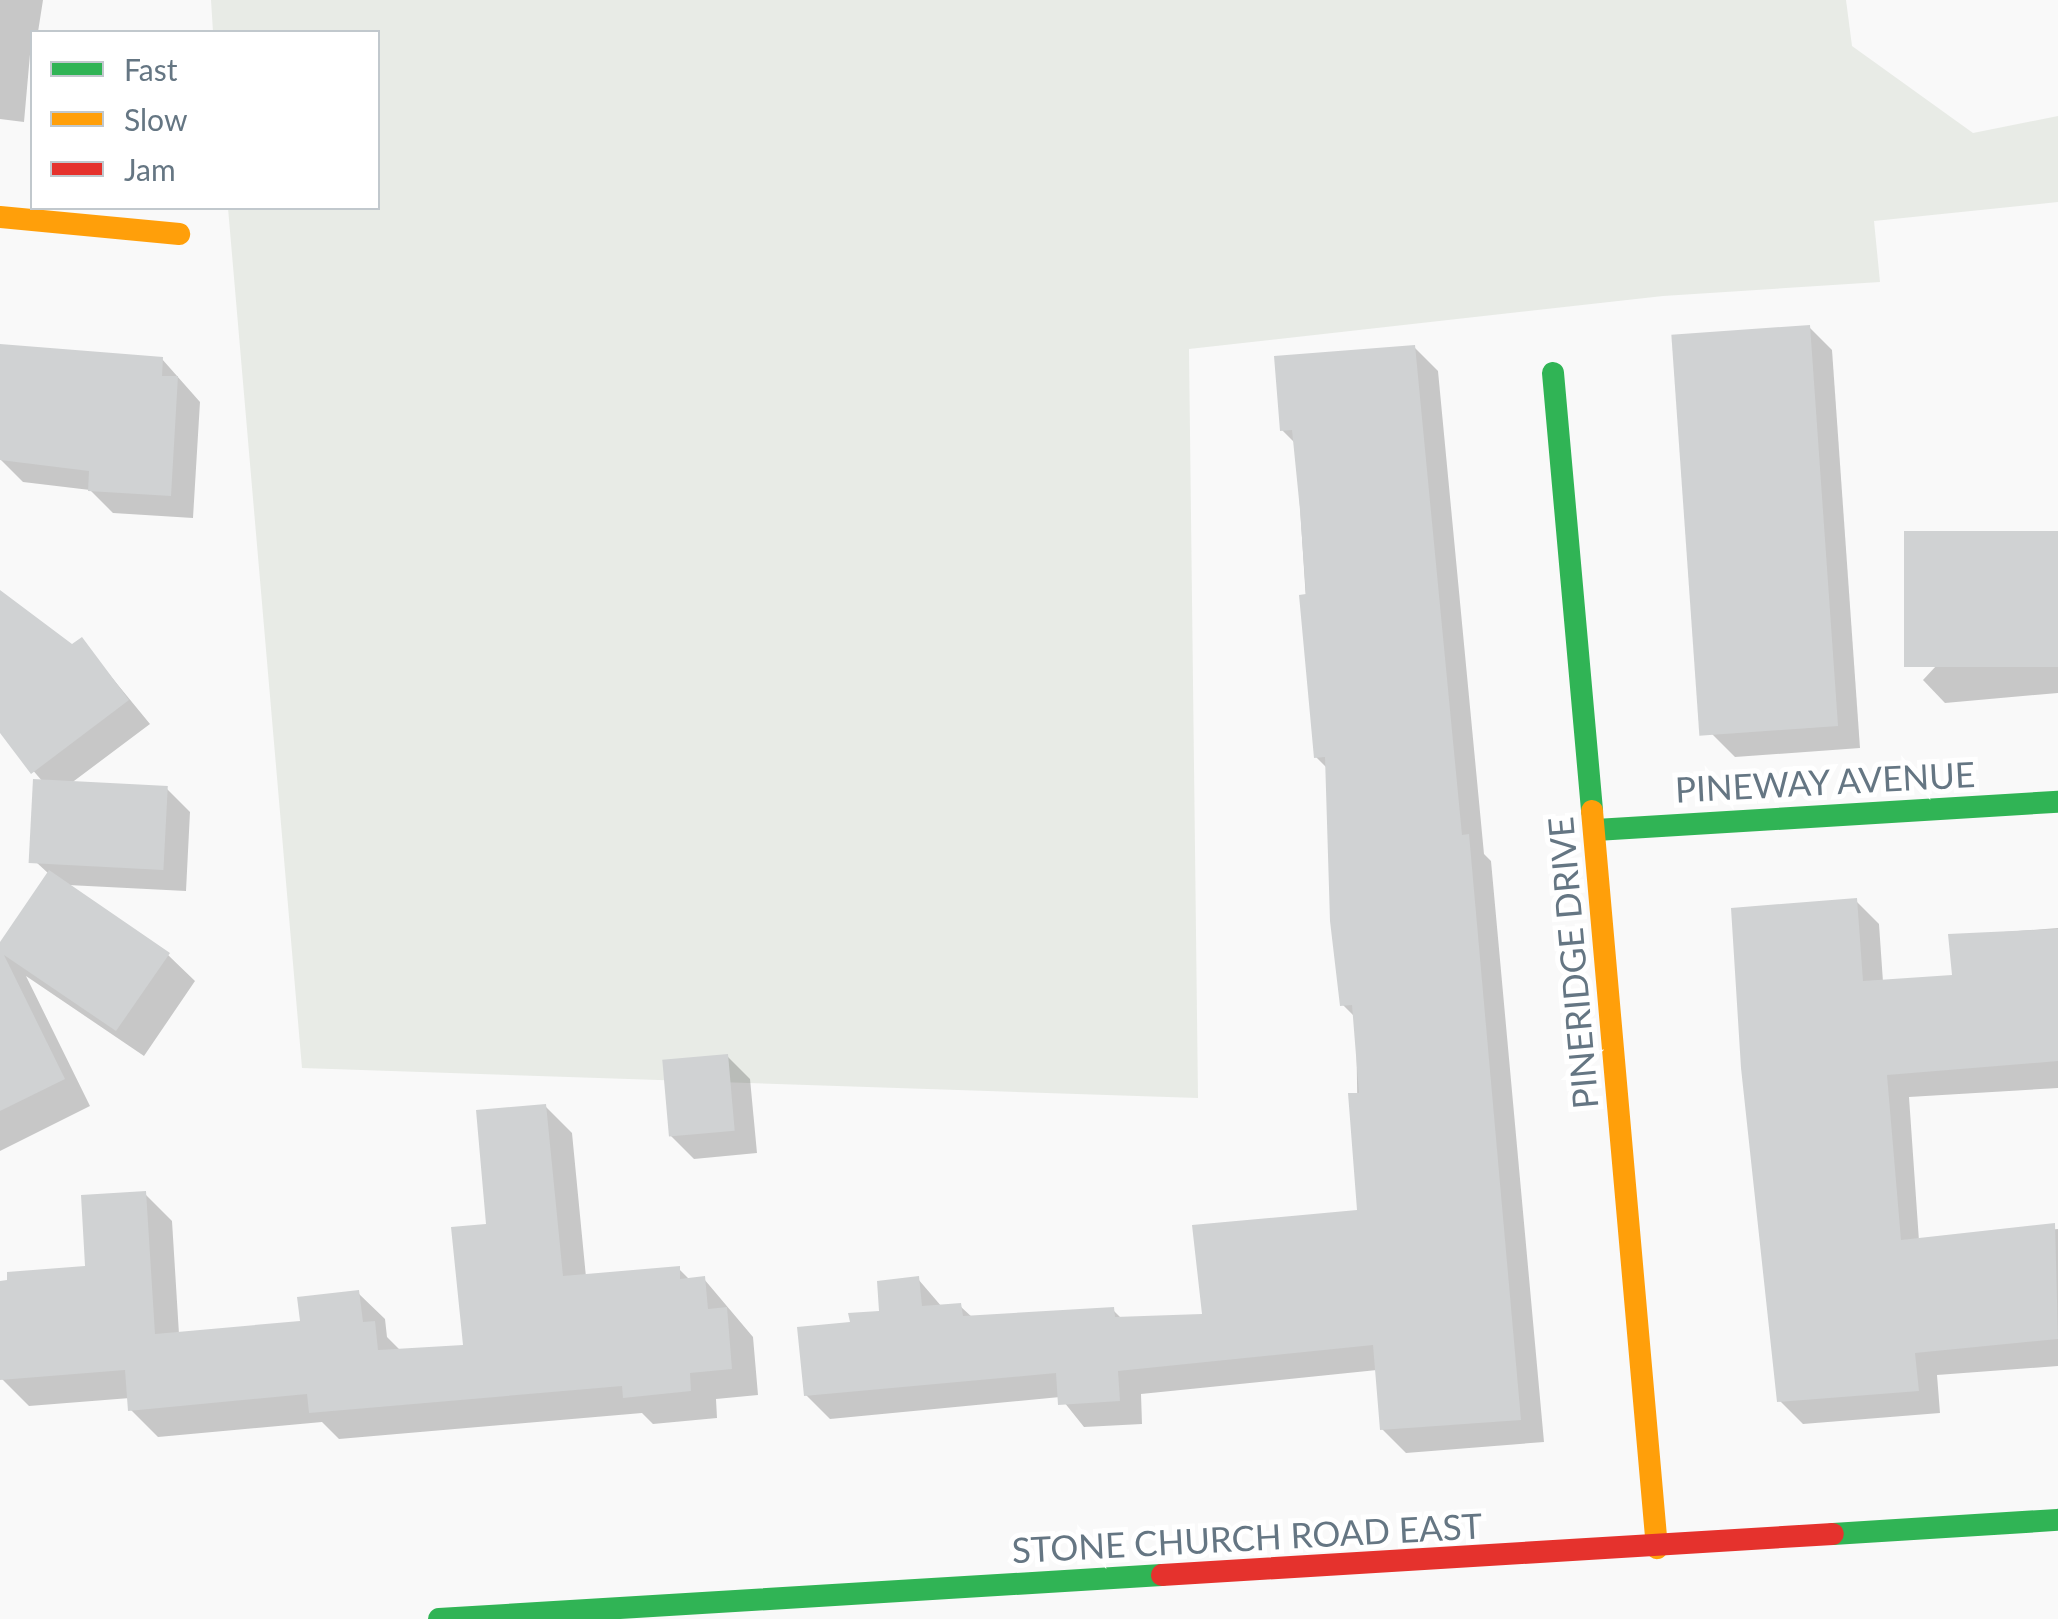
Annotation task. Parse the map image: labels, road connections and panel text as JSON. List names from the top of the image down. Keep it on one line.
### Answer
{"streets":{"street":["PINEWAY AVENUE","PINERIDGE DRIVE","STONE CHURCH ROAD EAST"]},"crossings":[["PINEWAY AVENUE","PINERIDGE DRIVE"],["PINERIDGE DRIVE","STONE CHURCH ROAD EAST"]],"legend":["Fast","Slow","Jam"]}
